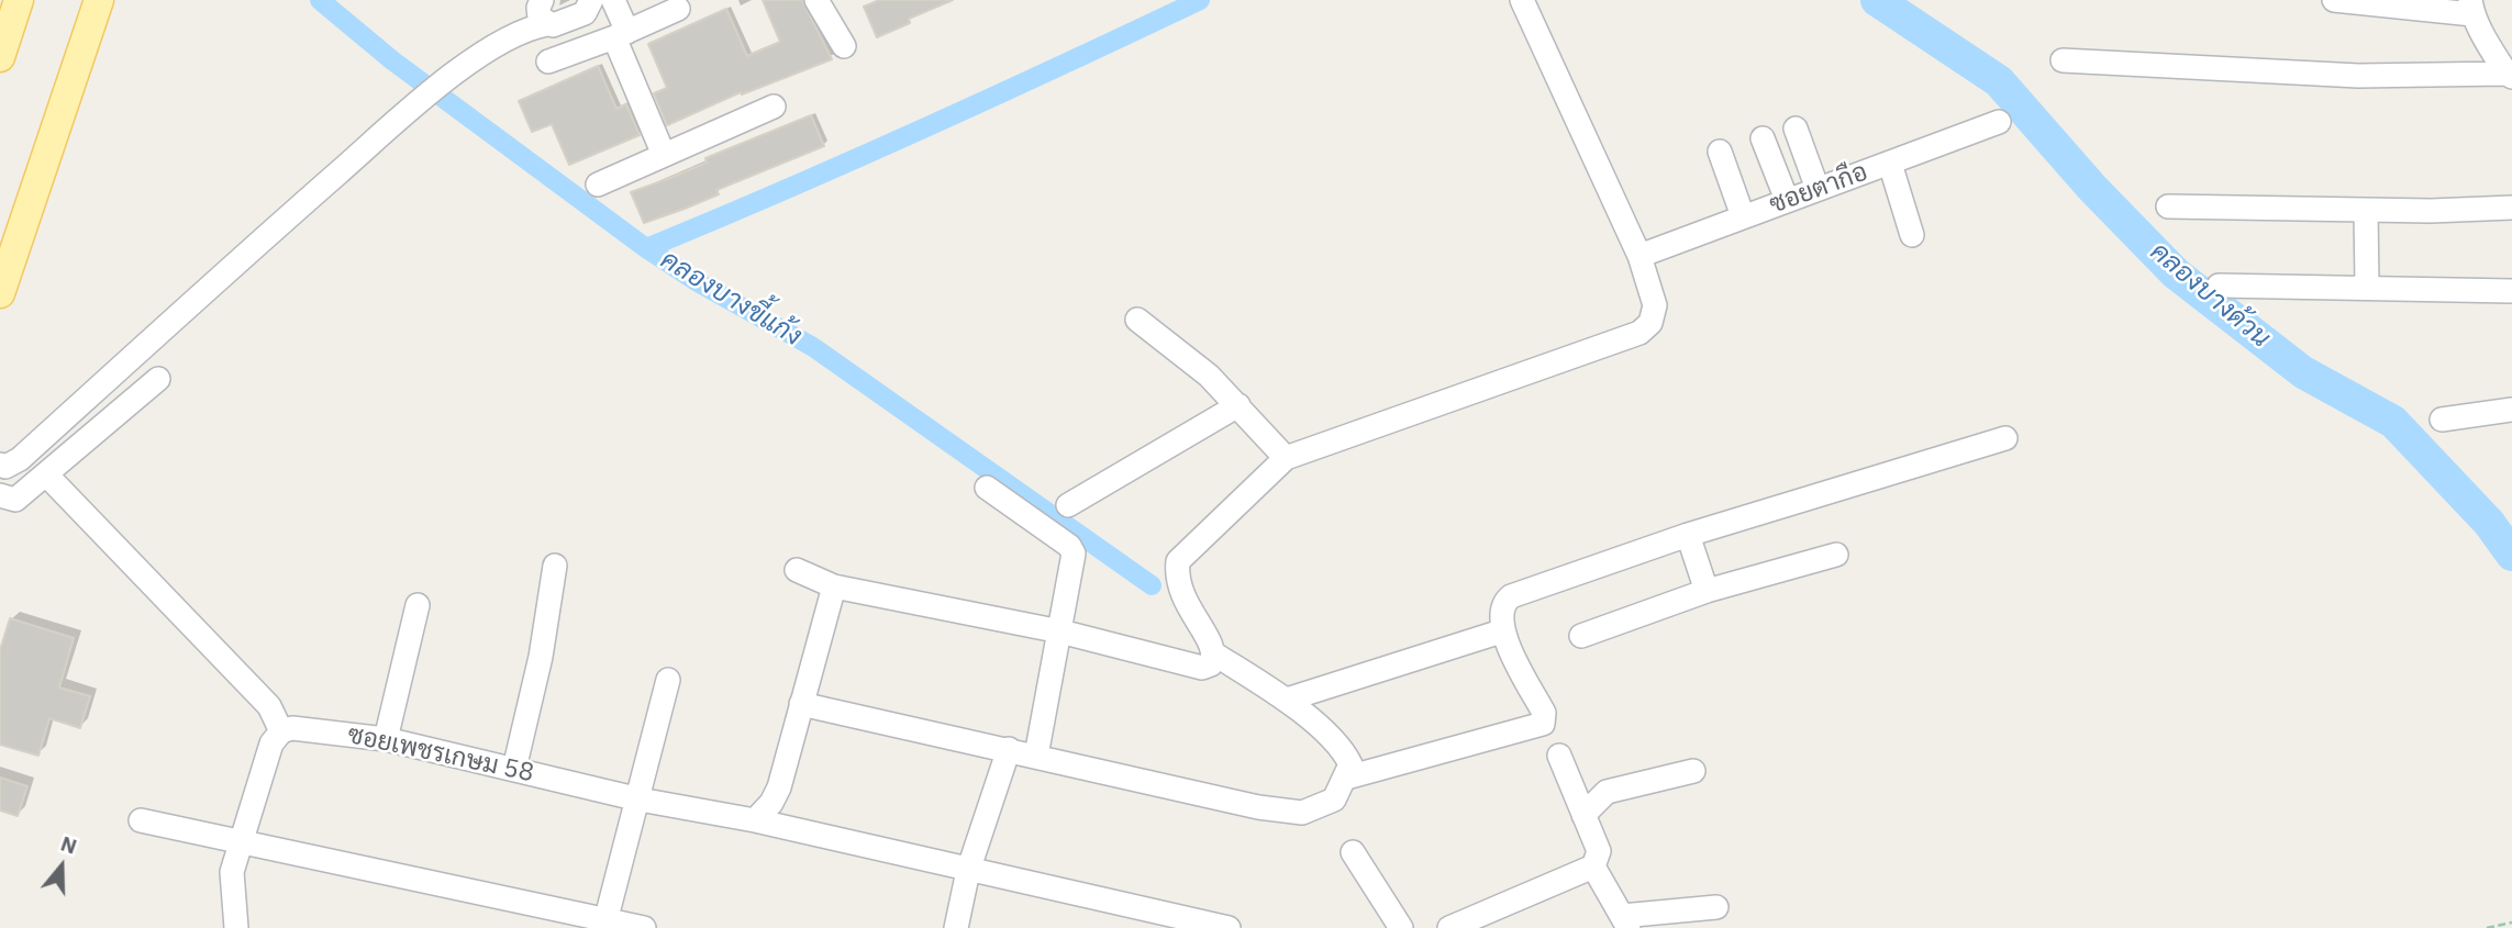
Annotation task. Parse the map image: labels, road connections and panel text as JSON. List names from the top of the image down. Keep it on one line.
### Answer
{"streets":{"street":["ซอยตากือ","ซอยเพชรเกษม 58"]},"water":["คลองบางด้วน","คลองบางขี้แก้ง"],"north":"top"}
